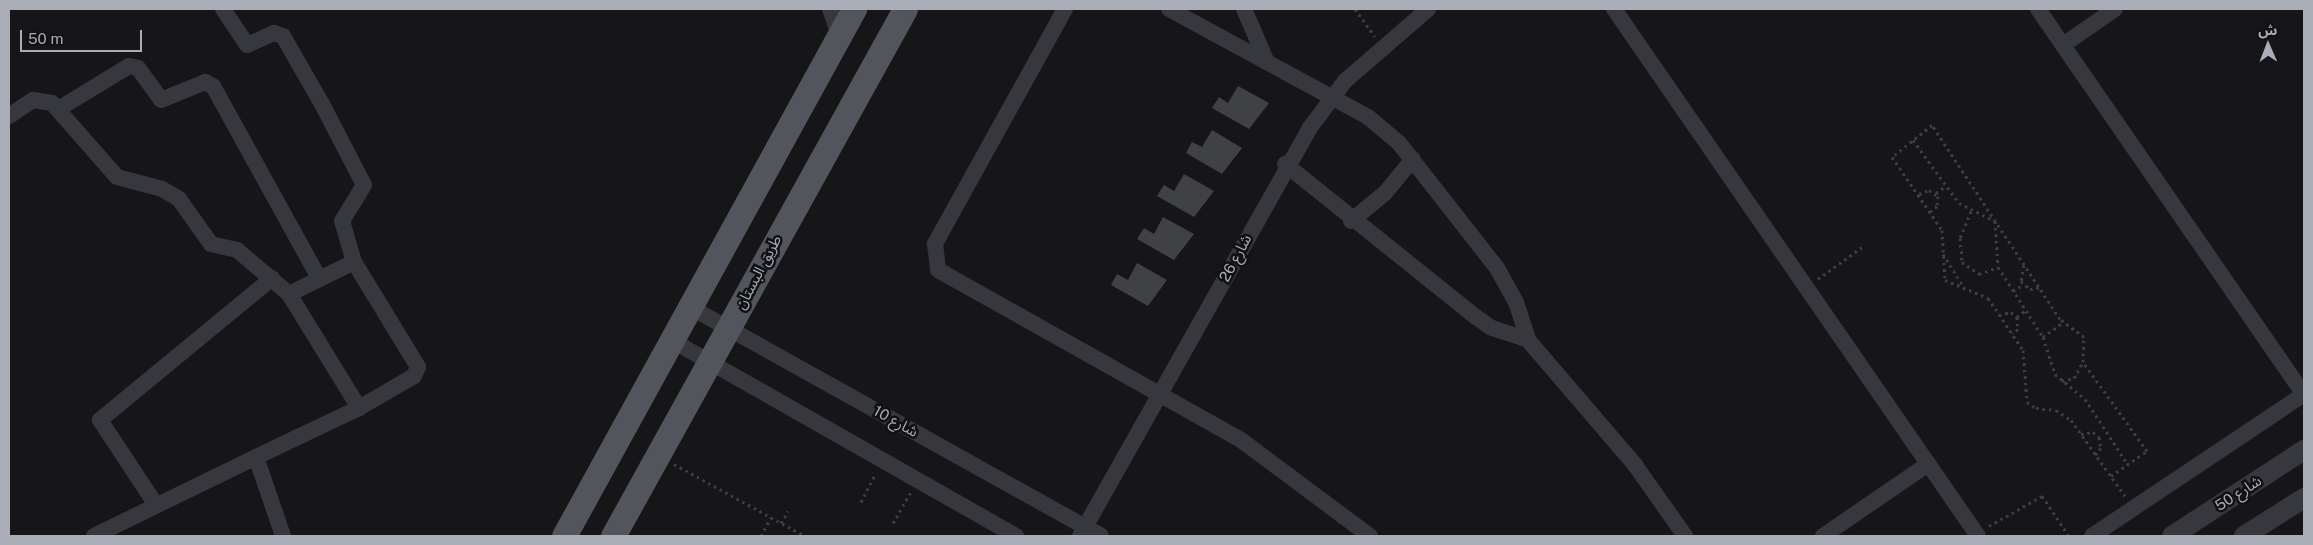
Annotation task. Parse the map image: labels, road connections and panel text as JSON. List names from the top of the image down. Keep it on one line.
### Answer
{"streets":{"main road":["طريق البستان"],"street":["شارع 26","شارع 10","شارع 50"]},"crossings":[["شارع 26","شارع 10"],["طريق البستان","شارع 10"]],"scale_bar":"50 m","north":"top"}
